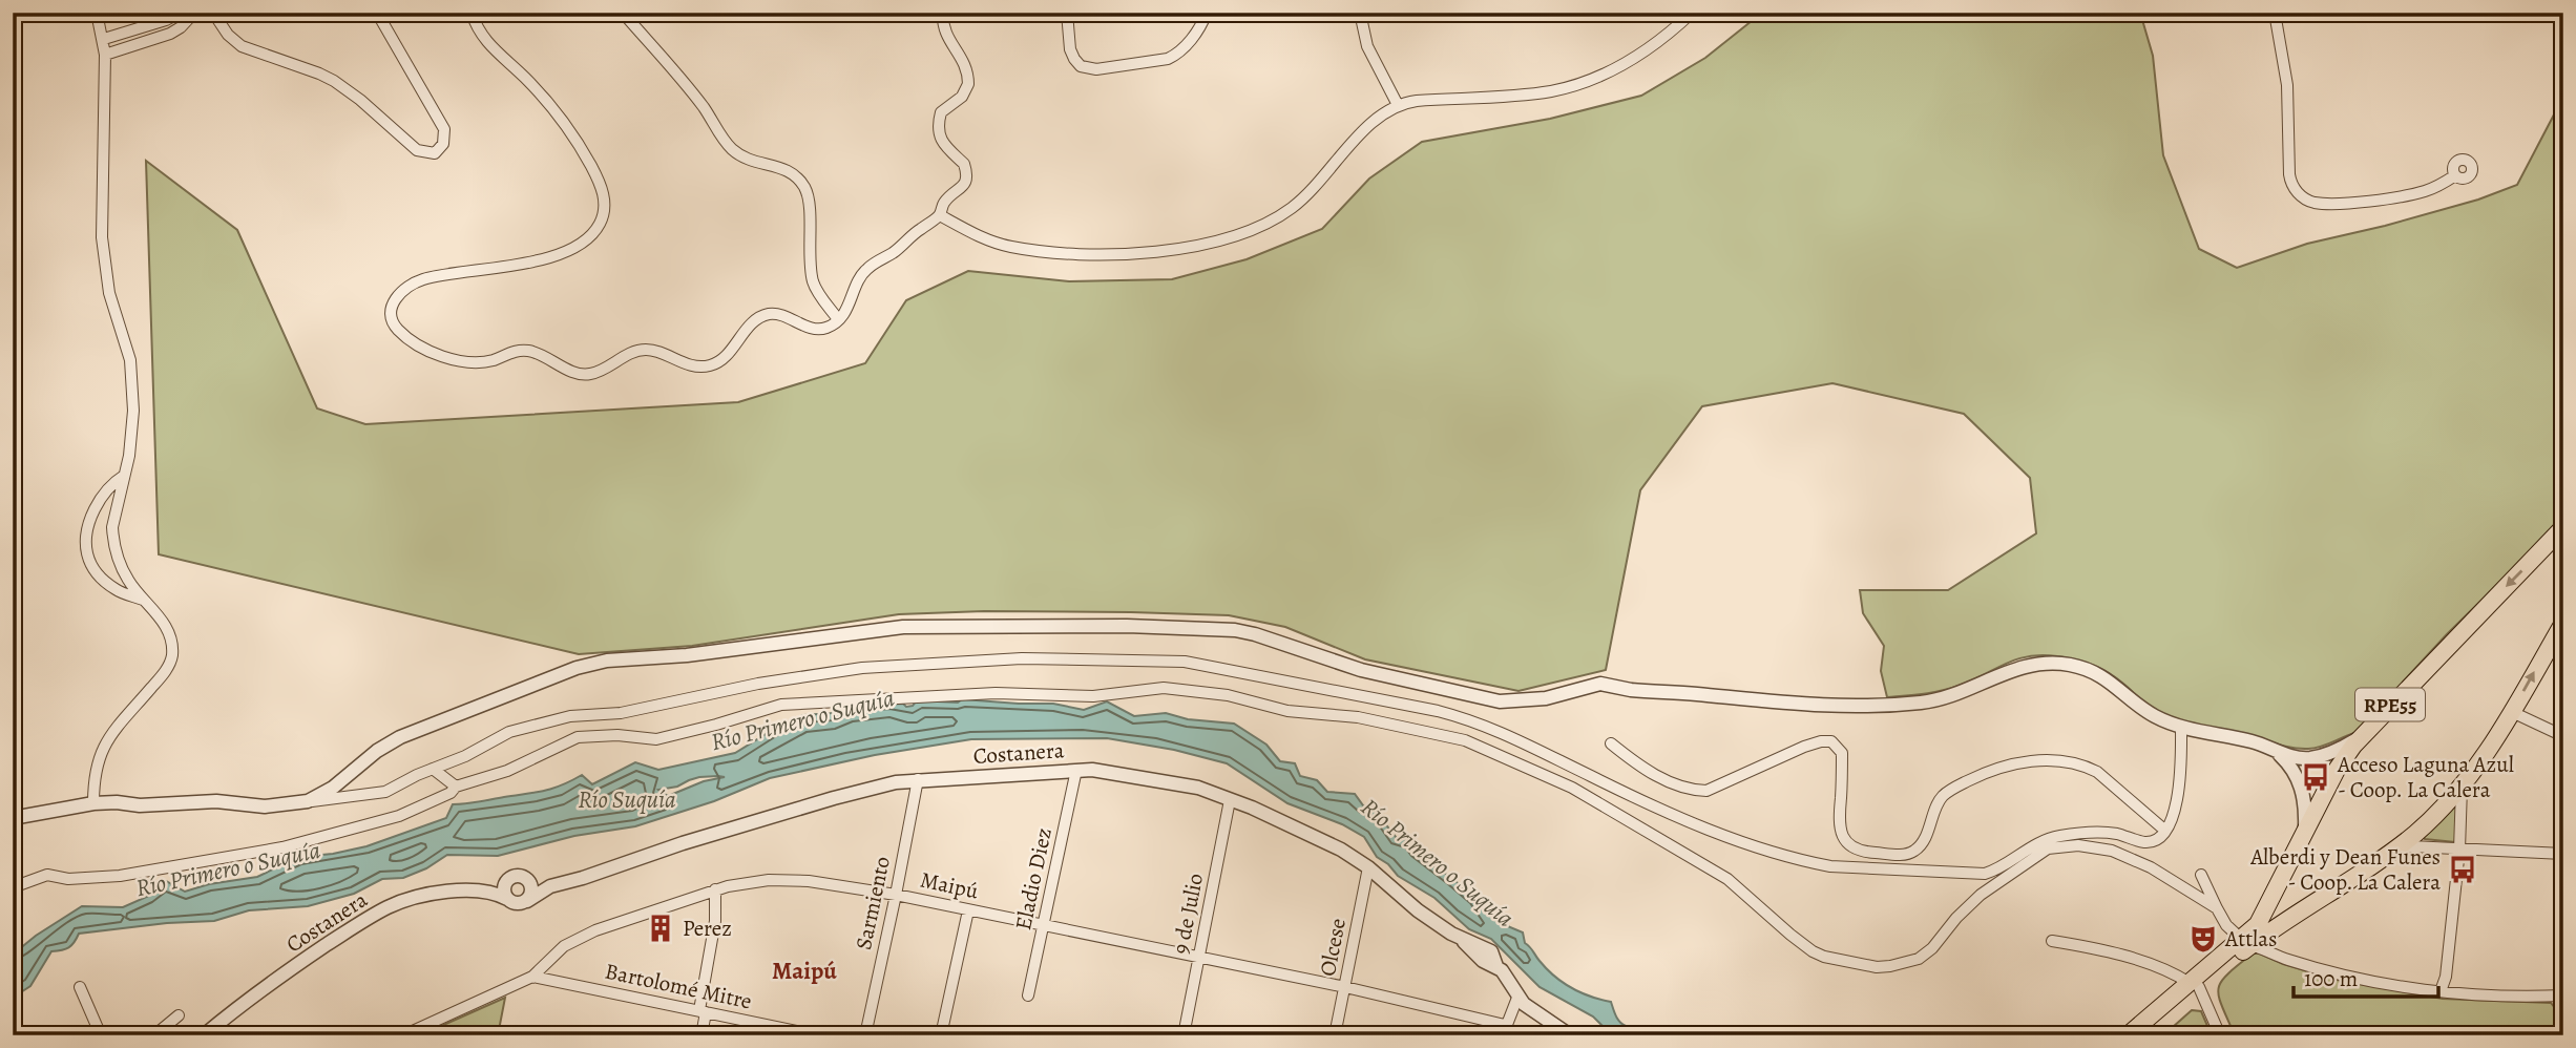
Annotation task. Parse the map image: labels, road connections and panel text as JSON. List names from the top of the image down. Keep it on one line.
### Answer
{"streets":{"main road":["RPE55"],"street":["Costanera","Eladio Diez","Maipú","Sarmiento","9 de Julio","Olcese","Bartolomé Mitre"]},"crossings":[["Costanera","Eladio Diez"],["Costanera","Sarmiento"],["Costanera","9 de Julio"],["Costanera","Olcese"],["Eladio Diez","Maipú"],["Maipú","Sarmiento"],["Maipú","9 de Julio"],["Maipú","Olcese"],["Maipú","Bartolomé Mitre"]],"districts":["Maipú"],"water":["Río Primero o Suquía","Río Suquía"],"places":{"bus stop":["Acceso Laguna Azul - Coop. La Calera","Alberdi y Dean Funes - Coop. La Calera"],"building":["Perez"],"theatre":["Attlas"]},"scale_bar":"100 m"}
